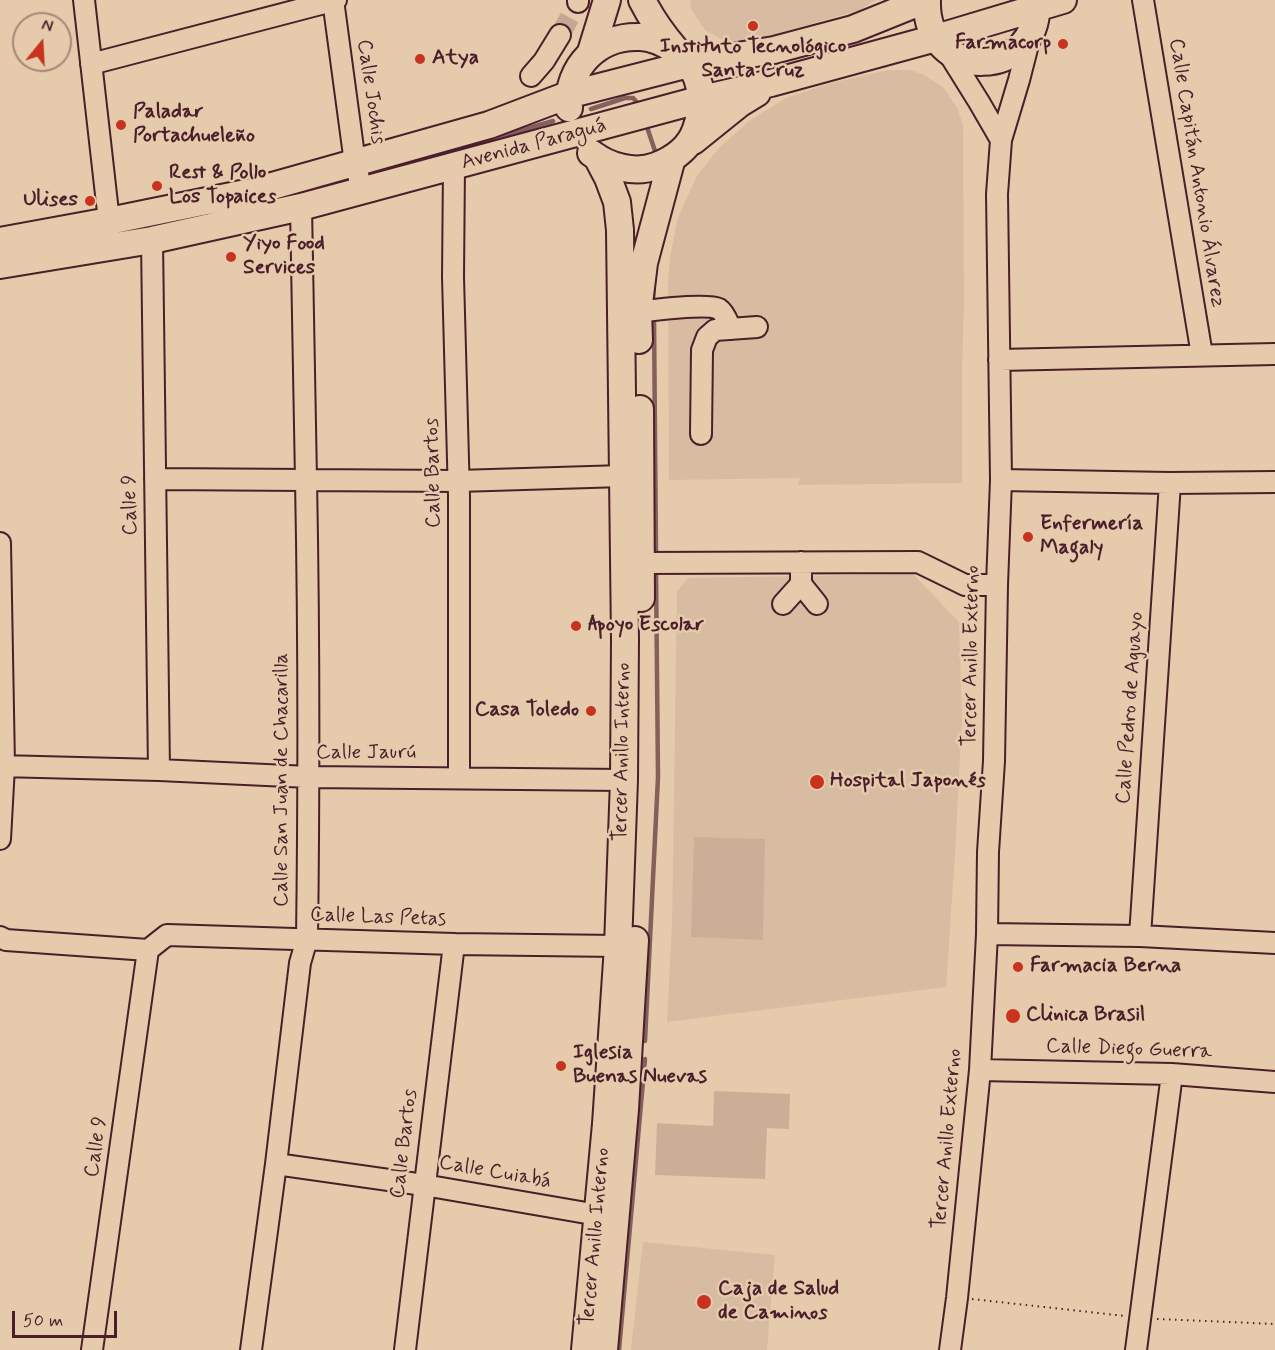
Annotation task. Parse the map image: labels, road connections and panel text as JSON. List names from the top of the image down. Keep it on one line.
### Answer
{"streets":{"main road":["Avenida Paraguá","Tercer Anillo Interno"],"street":["Calle Jochis","Calle Capitán Antonio Álvarez","Calle Bartos","Calle 9","Tercer Anillo Externo","Calle Pedro de Aguayo","Calle Jaurú","Calle San Juan de Chacarilla","Calle Las Petas","Calle Diego Guerra","Calle Cuiabá"]},"crossings":[["Calle Jochis","Avenida Paraguá"],["Avenida Paraguá","Calle Bartos"],["Avenida Paraguá","Calle 9"],["Avenida Paraguá","Tercer Anillo Externo"],["Avenida Paraguá","Tercer Anillo Interno"],["Avenida Paraguá","Calle San Juan de Chacarilla"],["Calle Bartos","Calle Jaurú"],["Calle Bartos","Calle Las Petas"],["Calle Bartos","Calle Cuiabá"],["Calle 9","Calle Jaurú"],["Calle 9","Calle Las Petas"],["Tercer Anillo Externo","Calle Diego Guerra"],["Tercer Anillo Interno","Calle Jaurú"],["Tercer Anillo Interno","Calle Las Petas"],["Tercer Anillo Interno","Calle Cuiabá"],["Calle Jaurú","Calle San Juan de Chacarilla"],["Calle San Juan de Chacarilla","Calle Las Petas"],["Calle San Juan de Chacarilla","Calle Cuiabá"]],"places":["Instituto Tecnológico Santa Cruz","Farmacorp","Atya","Paladar Portachueleño","Rest & Pollo Los Topaices","Ulises","Yiyo Food Services","Enfermería Magaly","Apoyo Escolar","Casa Toledo","Hospital Japonés","Farmacia Berna","Clinica Brasil","Iglesia Buenas Nuevas","Caja de Salud de Caminos"],"scale_bar":"50 m","north":"top"}
